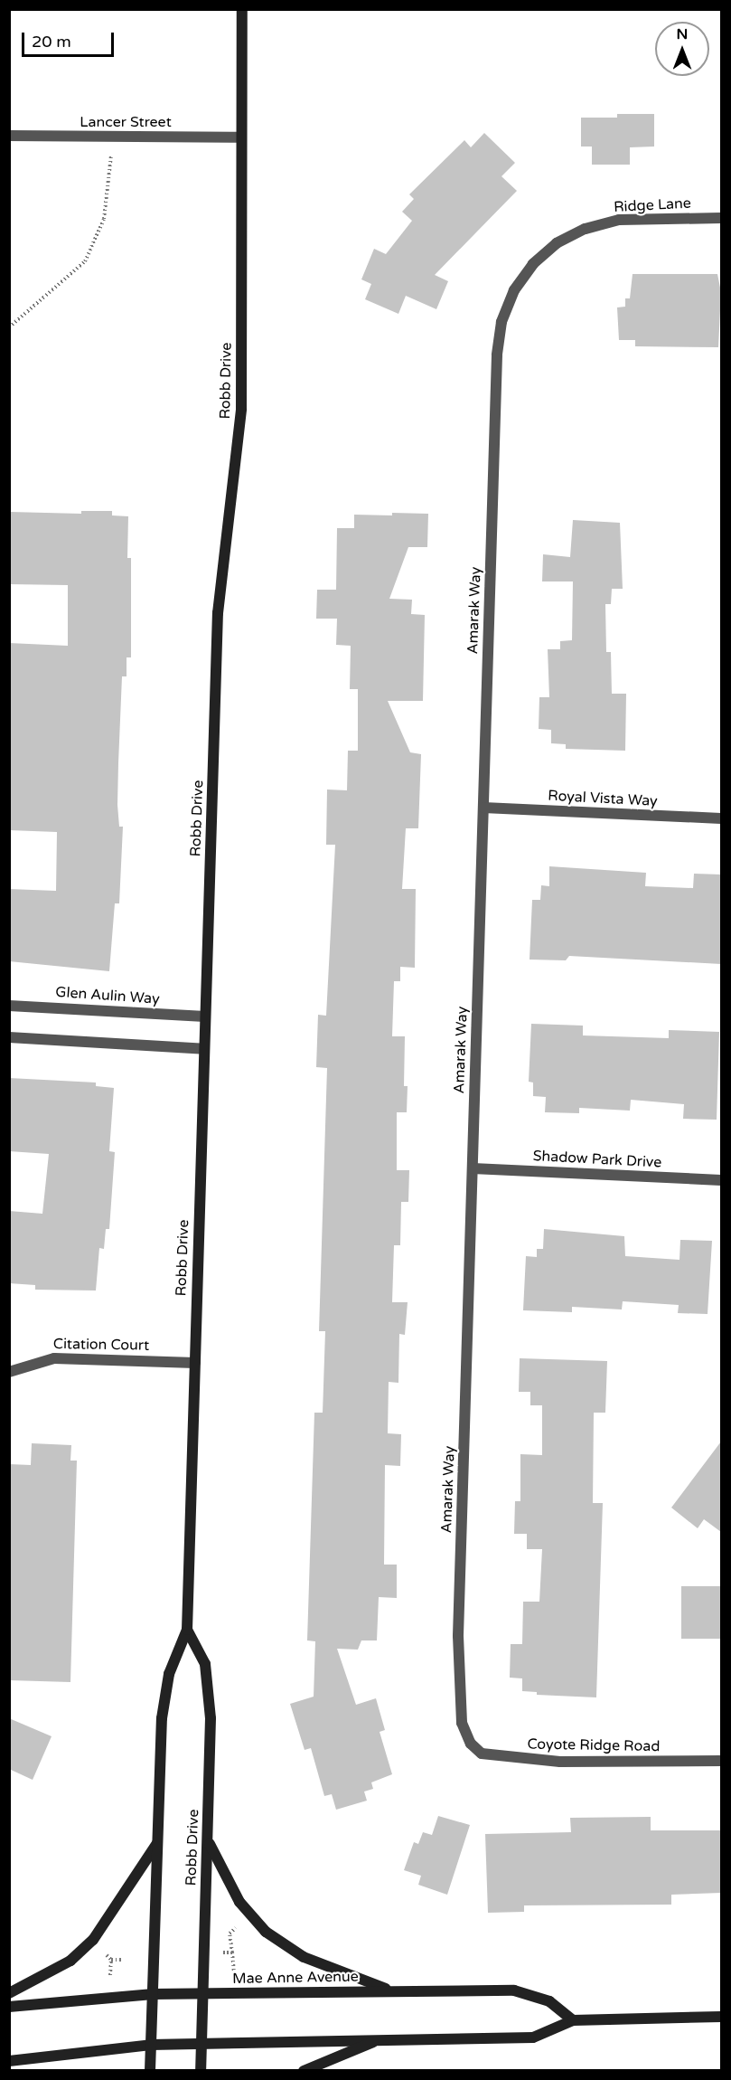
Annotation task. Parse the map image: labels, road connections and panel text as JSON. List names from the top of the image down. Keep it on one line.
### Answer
{"streets":{"main road":["Robb Drive","Mae Anne Avenue"],"street":["Lancer Street","Ridge Lane","Amarak Way","Royal Vista Way","Glen Aulin Way","Shadow Park Drive","Citation Court","Coyote Ridge Road"]},"crossings":[["Lancer Street","Robb Drive"],["Ridge Lane","Amarak Way"],["Robb Drive","Glen Aulin Way"],["Robb Drive","Citation Court"],["Robb Drive","Mae Anne Avenue"],["Amarak Way","Royal Vista Way"],["Amarak Way","Shadow Park Drive"],["Amarak Way","Coyote Ridge Road"]],"scale_bar":"20 m","north":"top"}
